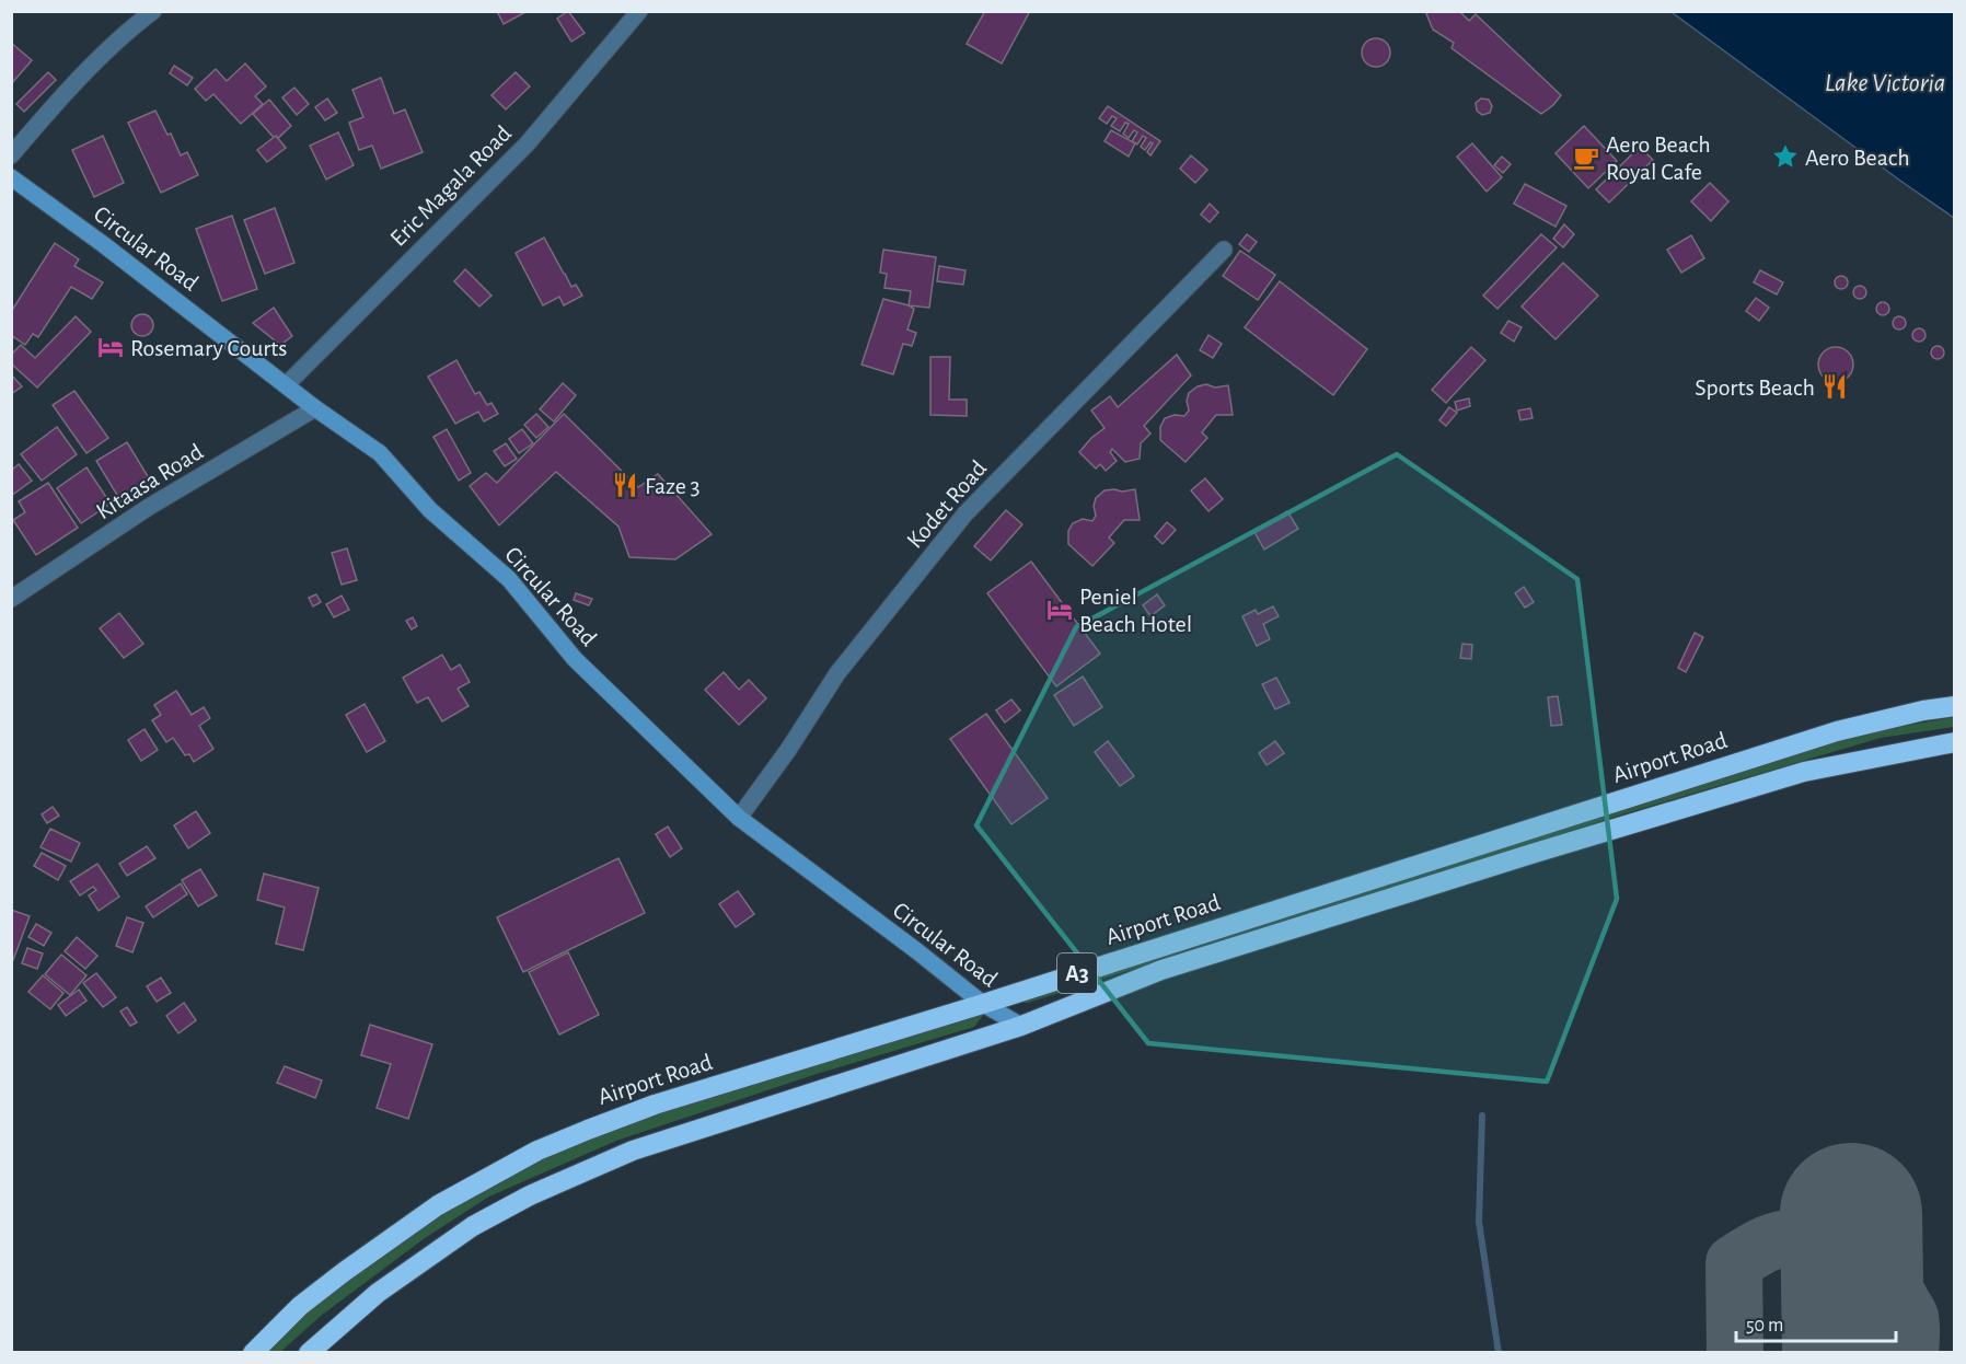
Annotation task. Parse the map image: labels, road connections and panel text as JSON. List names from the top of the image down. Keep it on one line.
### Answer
{"streets":{"highway":["Airport Road","A3"],"street":["Eric Magala Road","Circular Road","Kitaasa Road","Kodet Road"]},"crossings":[["Eric Magala Road","Circular Road"],["Circular Road","Kitaasa Road"],["Circular Road","Kodet Road"],["Circular Road","Airport Road"]],"water":["Lake Victoria"],"places":{"place":["Aero Beach"],"cafe":["Aero Beach Royal Cafe"],"hotel":["Rosemary Courts","Peniel Beach Hotel"],"restaurant":["Sports Beach","Faze 3"]},"scale_bar":"50 m"}
